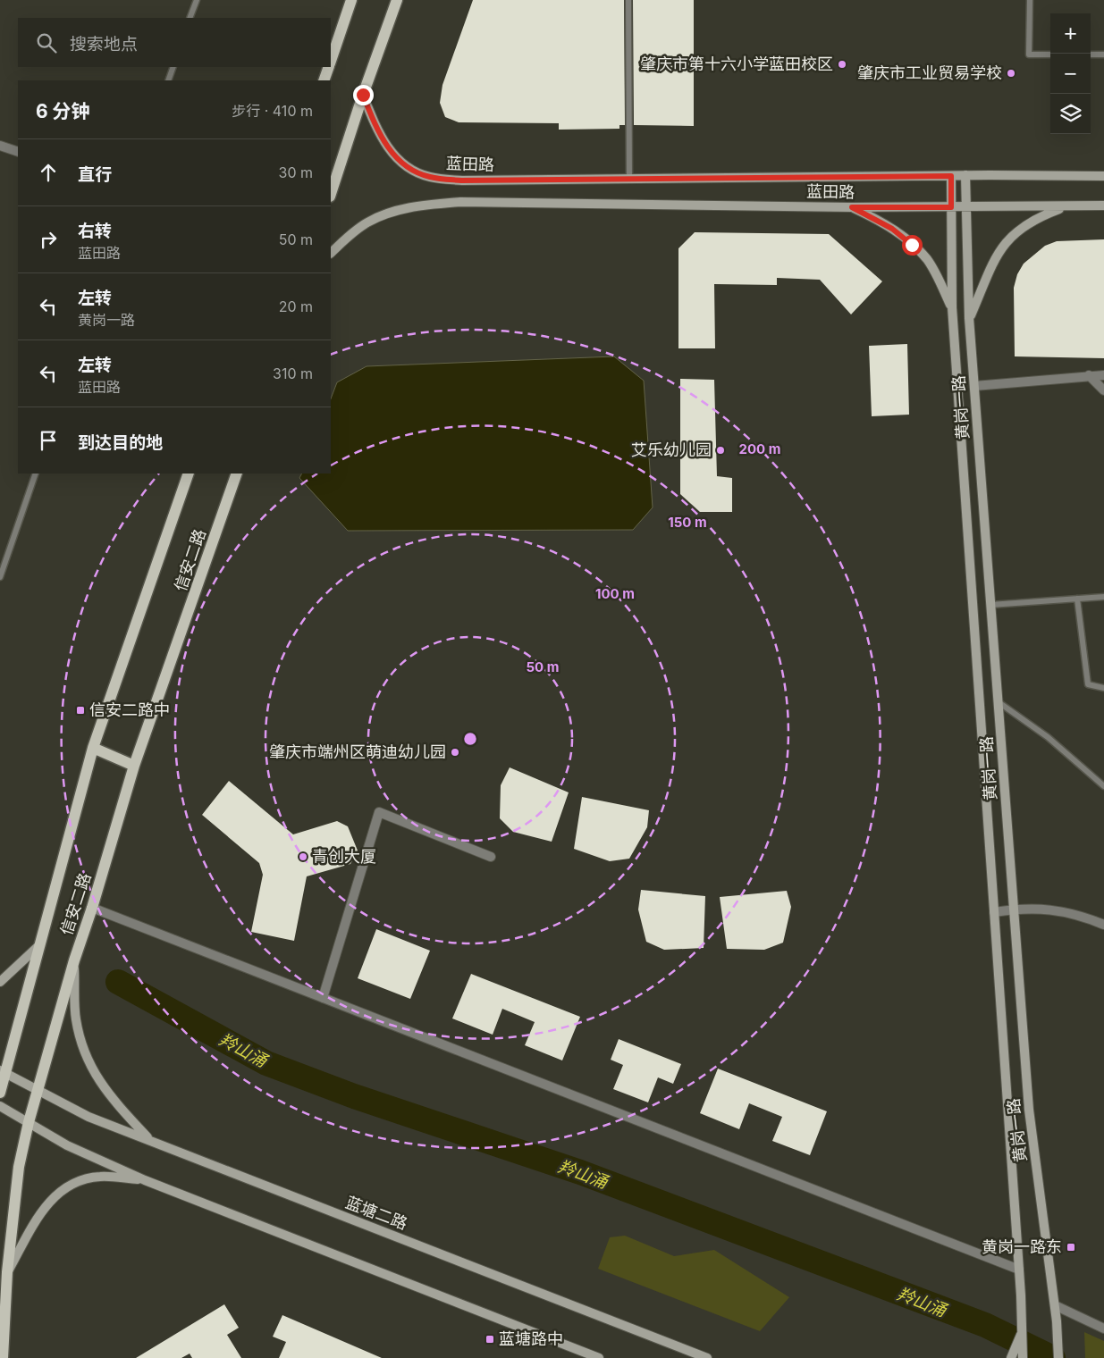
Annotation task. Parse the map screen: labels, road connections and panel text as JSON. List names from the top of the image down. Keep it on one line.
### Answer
{"streets":{"main road":["蓝田路","黄岗一路","信安二路","蓝塘二路"]},"crossings":[["蓝田路","黄岗一路"],["信安二路","蓝塘二路"]],"water":["羚山涌"],"places":{"other":["肇庆市第十六小学蓝田校区","肇庆市工业贸易学校","艾乐幼儿园","肇庆市端州区萌迪幼儿园","青创大厦"],"transit":["信安二路中","黄岗一路东","蓝塘路中"]},"page":{"map_buttons":["+","−"],"search":"搜索地点","heading":["6 分钟","步行 · 410 m"],"list":[["直行","30 m"],["右转","蓝田路","50 m"],["左转","黄岗一路","20 m"],["左转","蓝田路","310 m"],"到达目的地"]},"rings":["200 m","150 m","100 m","50 m"]}
